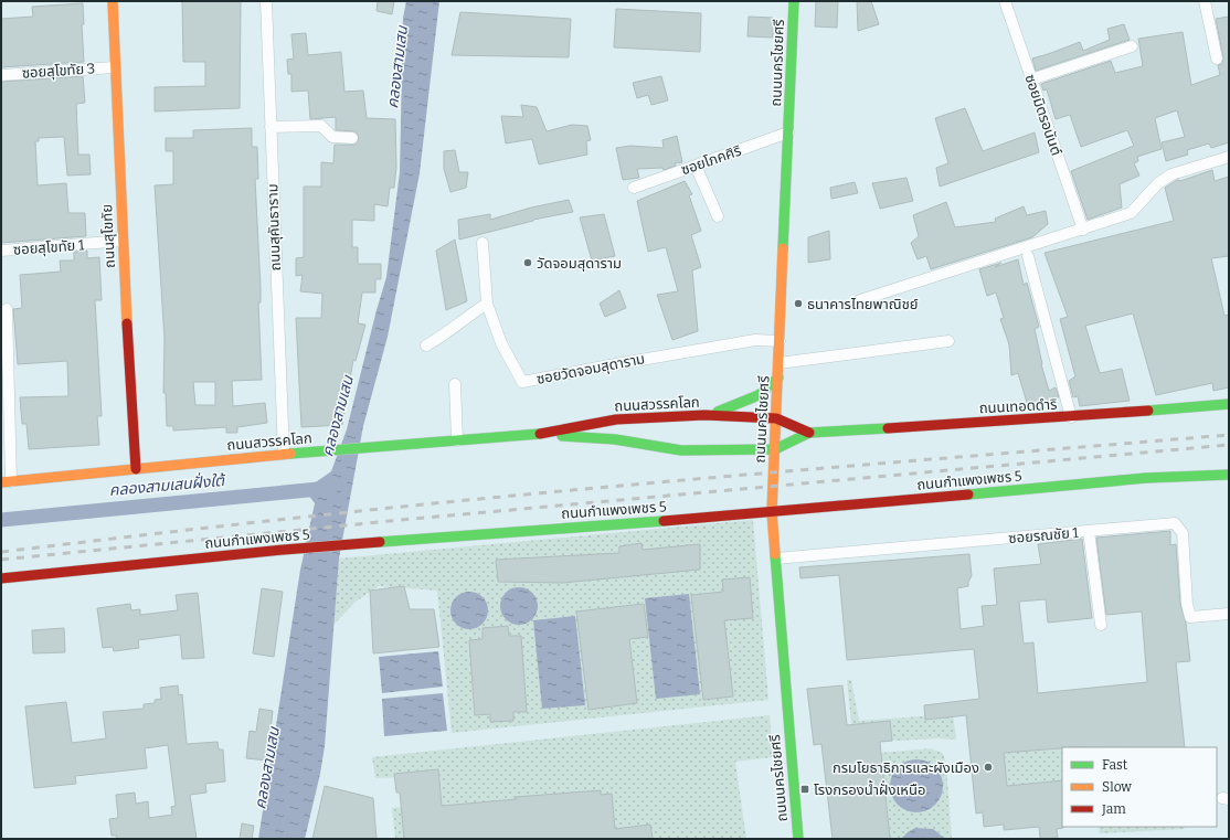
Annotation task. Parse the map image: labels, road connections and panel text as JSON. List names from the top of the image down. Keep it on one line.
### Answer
{"streets":{"street":["ถนนนครไชยศรี","ซอยสุโขทัย 3","ซอยมิตรอนันต์","ซอยโภคศิริ","ถนนสุคันธาราม","ถนนสุโขทัย","ซอยสุโขทัย 1","ซอยวัดจอมสุดาราม","ถนนสวรรคโลก","ถนนเทอดดำริ","ถนนกำแพงเพชร 5","ซอยรณชัย 1"]},"crossings":[["ถนนนครไชยศรี","ซอยโภคศิริ"],["ถนนนครไชยศรี","ซอยวัดจอมสุดาราม"],["ถนนนครไชยศรี","ถนนสวรรคโลก"],["ถนนนครไชยศรี","ถนนเทอดดำริ"],["ถนนนครไชยศรี","ถนนกำแพงเพชร 5"],["ถนนนครไชยศรี","ซอยรณชัย 1"],["ซอยสุโขทัย 3","ถนนสุโขทัย"],["ถนนสุคันธาราม","ถนนสวรรคโลก"],["ถนนสุโขทัย","ซอยสุโขทัย 1"],["ถนนสุโขทัย","ถนนสวรรคโลก"],["ถนนสวรรคโลก","ถนนเทอดดำริ"]],"water":["คลองสามเสน","คลองสามเสนฝั่งใต้"],"places":{"other":["วัดจอมสุดาราม","ธนาคารไทยพาณิชย์","กรมโยธาธิการและผังเมือง"],"transit":["โรงกรองน้ำฝั่งเหนือ"]},"legend":["Fast","Slow","Jam"]}
